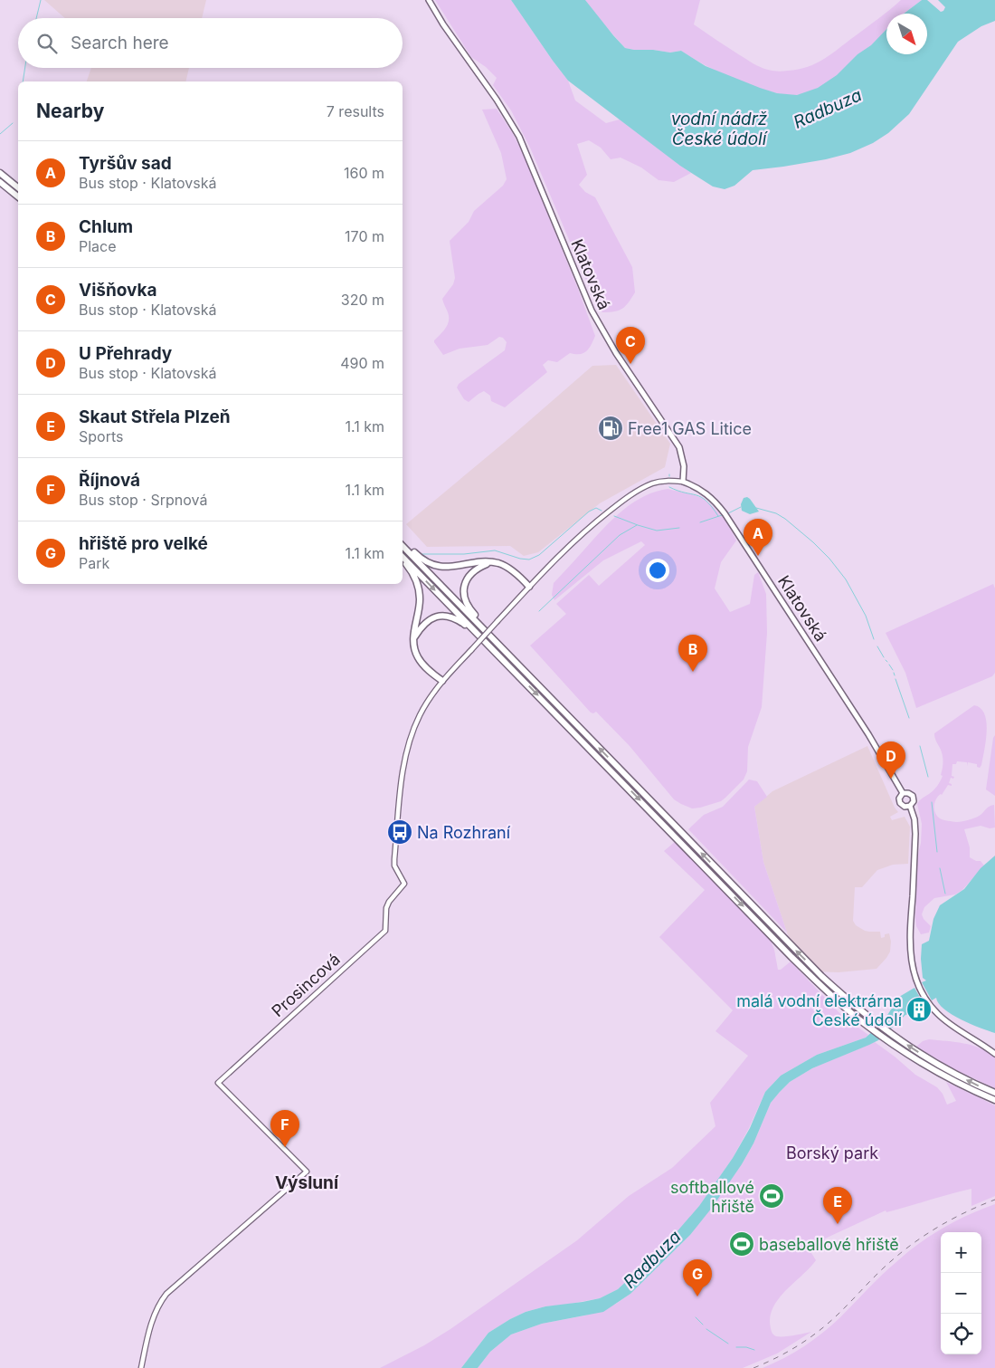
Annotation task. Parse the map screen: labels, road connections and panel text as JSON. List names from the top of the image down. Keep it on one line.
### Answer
{"streets":{"main road":["Klatovská"],"street":["Prosincová"]},"districts":["Výsluní"],"water":["Radbuza","vodní nádrž České údolí"],"parks":["Borský park"],"places":{"fuel station":["Free1 GAS Litice"],"bus stop":["Na Rozhraní"],"building":["malá vodní elektrárna České údolí"],"sports":["softballové hřiště","baseballové hřiště"]},"north":"bottom right","page":{"search":"Search here","heading":["Nearby","7 results"],"list":[{"mark":"A","name":"Tyršův sad","note":"Bus stop · Klatovská","value":"160 m"},{"mark":"B","name":"Chlum","note":"Place","value":"170 m"},{"mark":"C","name":"Višňovka","note":"Bus stop · Klatovská","value":"320 m"},{"mark":"D","name":"U Přehrady","note":"Bus stop · Klatovská","value":"490 m"},{"mark":"E","name":"Skaut Střela Plzeň","note":"Sports","value":"1.1 km"},{"mark":"F","name":"Říjnová","note":"Bus stop · Srpnová","value":"1.1 km"},{"mark":"G","name":"hřiště pro velké","note":"Park","value":"1.1 km"}],"pins":["C","A","B","D","F","E","G"],"map_buttons":["+","−"]}}
